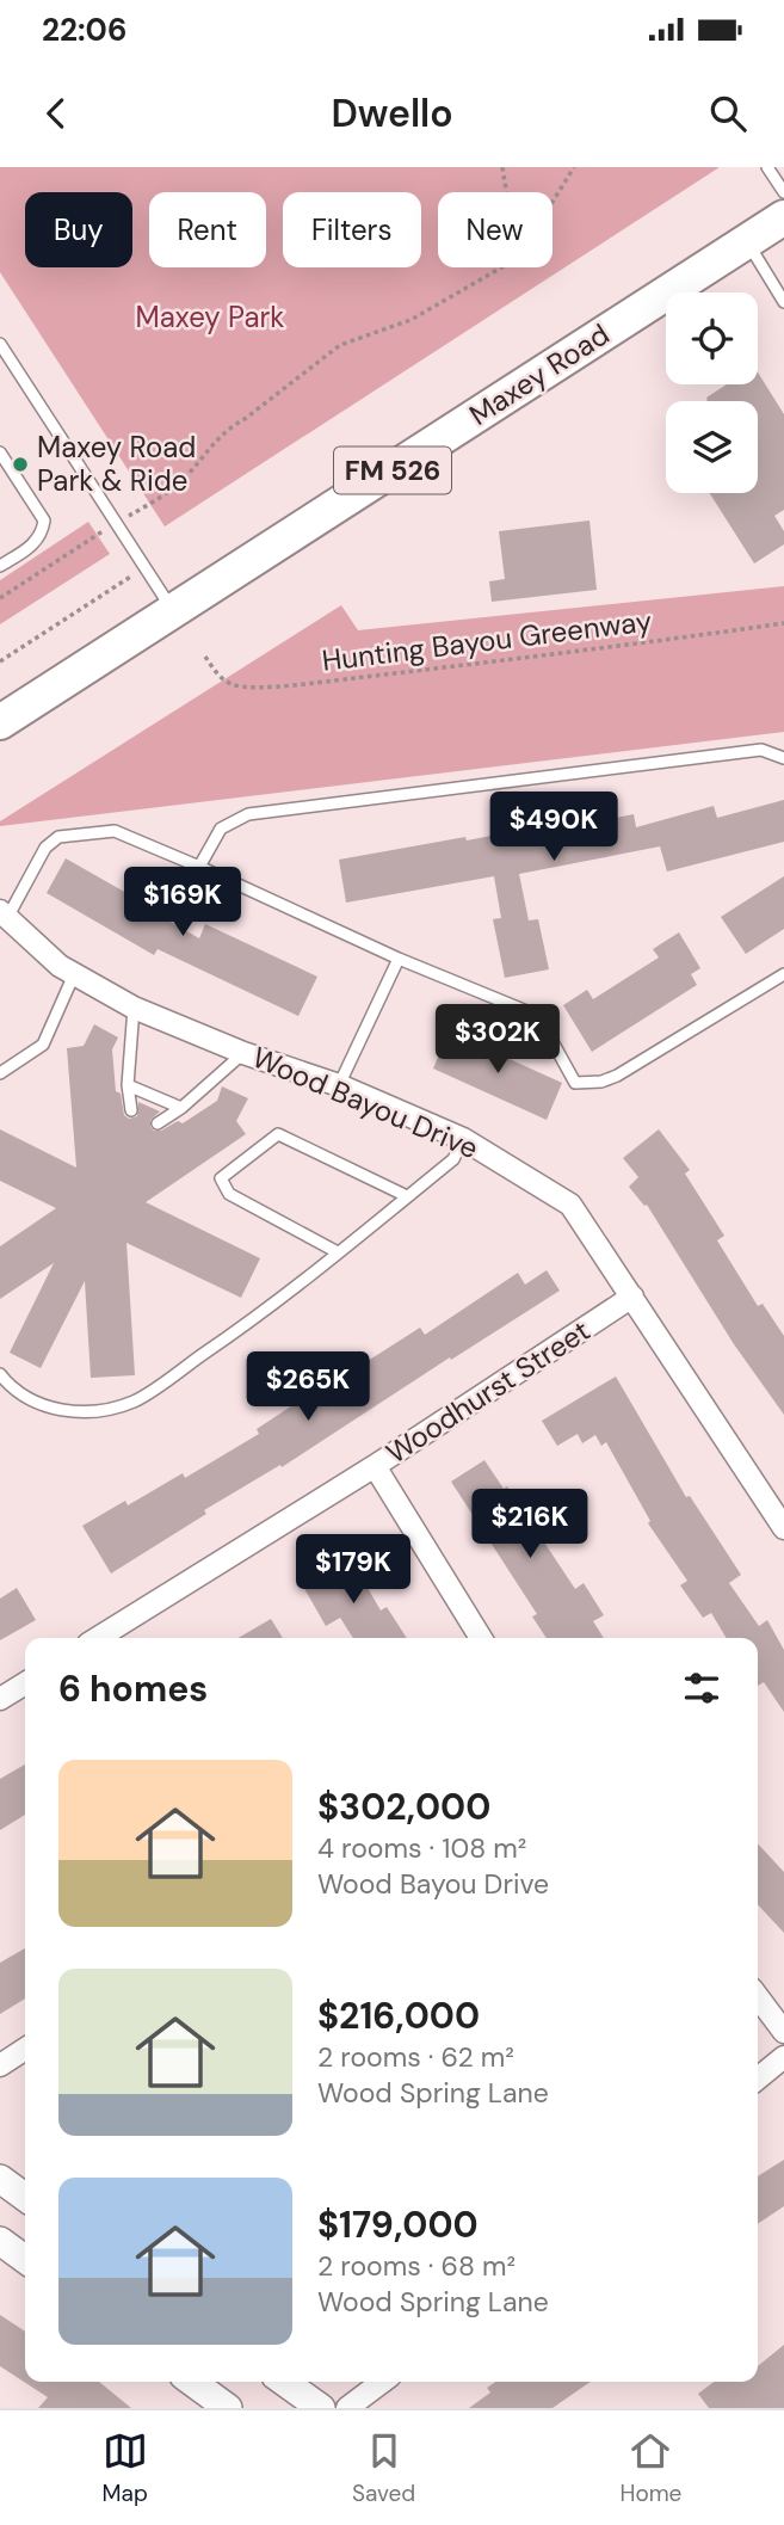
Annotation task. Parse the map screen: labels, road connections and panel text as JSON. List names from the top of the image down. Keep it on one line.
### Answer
{"streets":{"main road":["Maxey Road","FM 526"],"street":["Wood Bayou Drive","Woodhurst Street"],"path":["Hunting Bayou Greenway"]},"crossings":[["Wood Bayou Drive","Woodhurst Street"]],"parks":["Maxey Park"],"places":["Maxey Road Park & Ride"],"page":{"status":"22:06","header":"Dwello","chip":["Buy","Rent","Filters","New"],"price":["$490K","$169K","$302K","$265K","$216K","$179K"],"heading":"6 homes","list":[{"name":"$302,000","note":"4 rooms · 108 m² · Wood Bayou Drive"},{"name":"$216,000","note":"2 rooms · 62 m² · Wood Spring Lane"},{"name":"$179,000","note":"2 rooms · 68 m² · Wood Spring Lane"}],"tabs":["Map","Saved","Home"]}}
